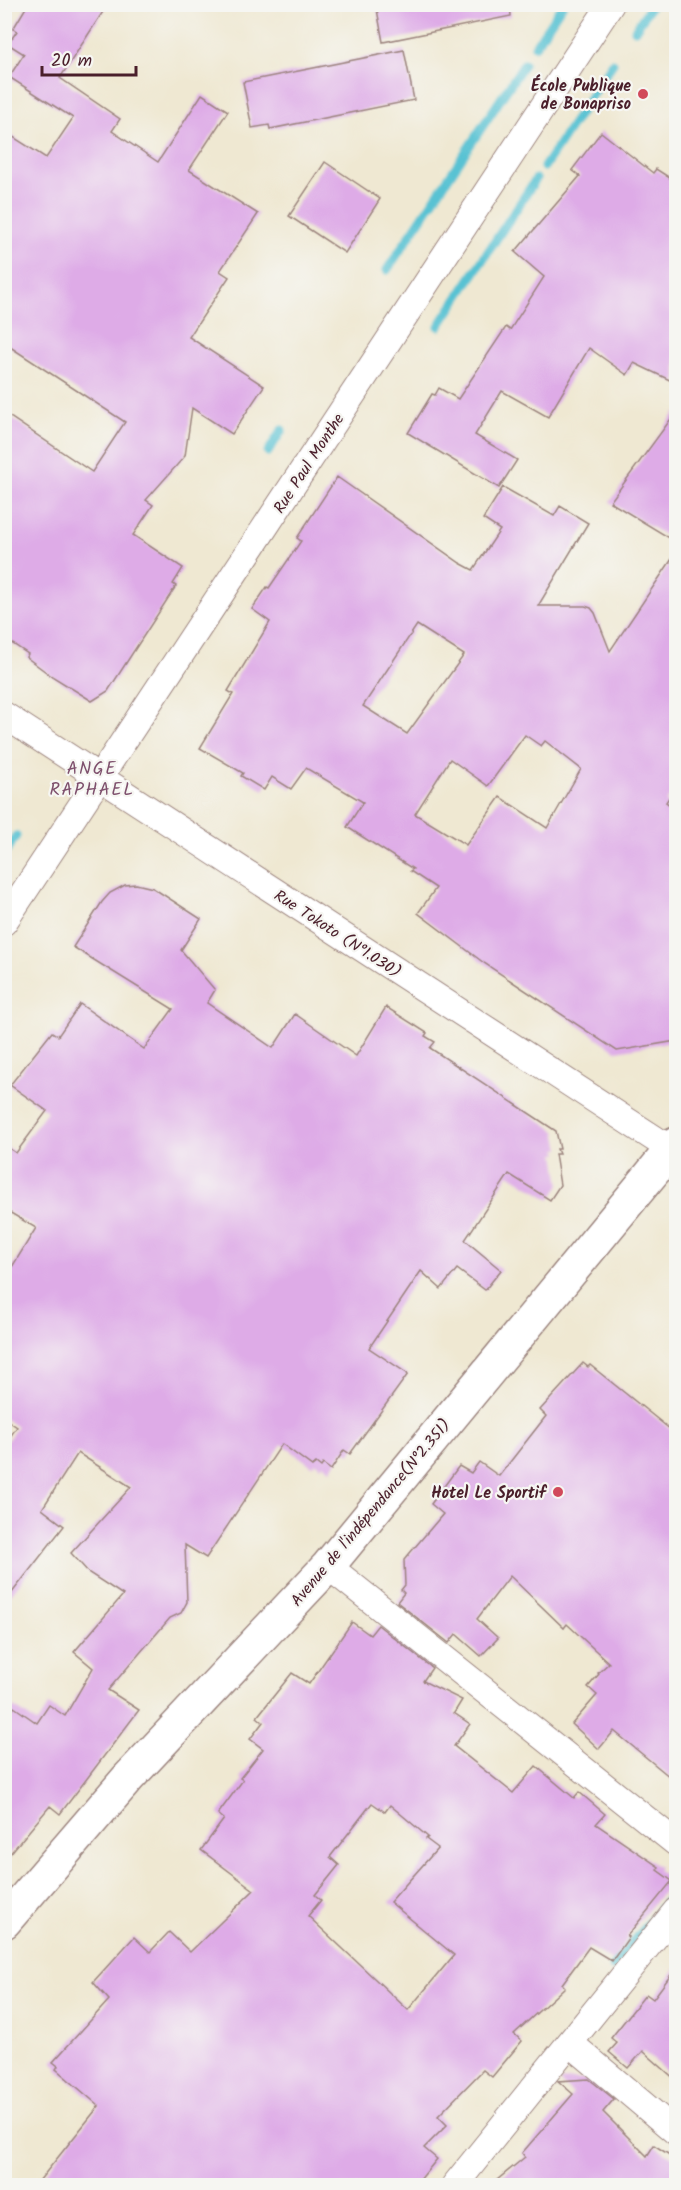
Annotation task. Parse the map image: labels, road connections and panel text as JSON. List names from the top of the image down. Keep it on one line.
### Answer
{"streets":{"main road":["Avenue de l'indépendance(N°2.351)"],"street":["Rue Paul Monthe","Rue Tokoto (N°1.030)"]},"crossings":[["Rue Paul Monthe","Rue Tokoto (N°1.030)"],["Rue Tokoto (N°1.030)","Avenue de l'indépendance(N°2.351)"]],"districts":["ANGE RAPHAEL"],"places":["École Publique de Bonapriso","Hotel Le Sportif"],"scale_bar":"20 m"}
